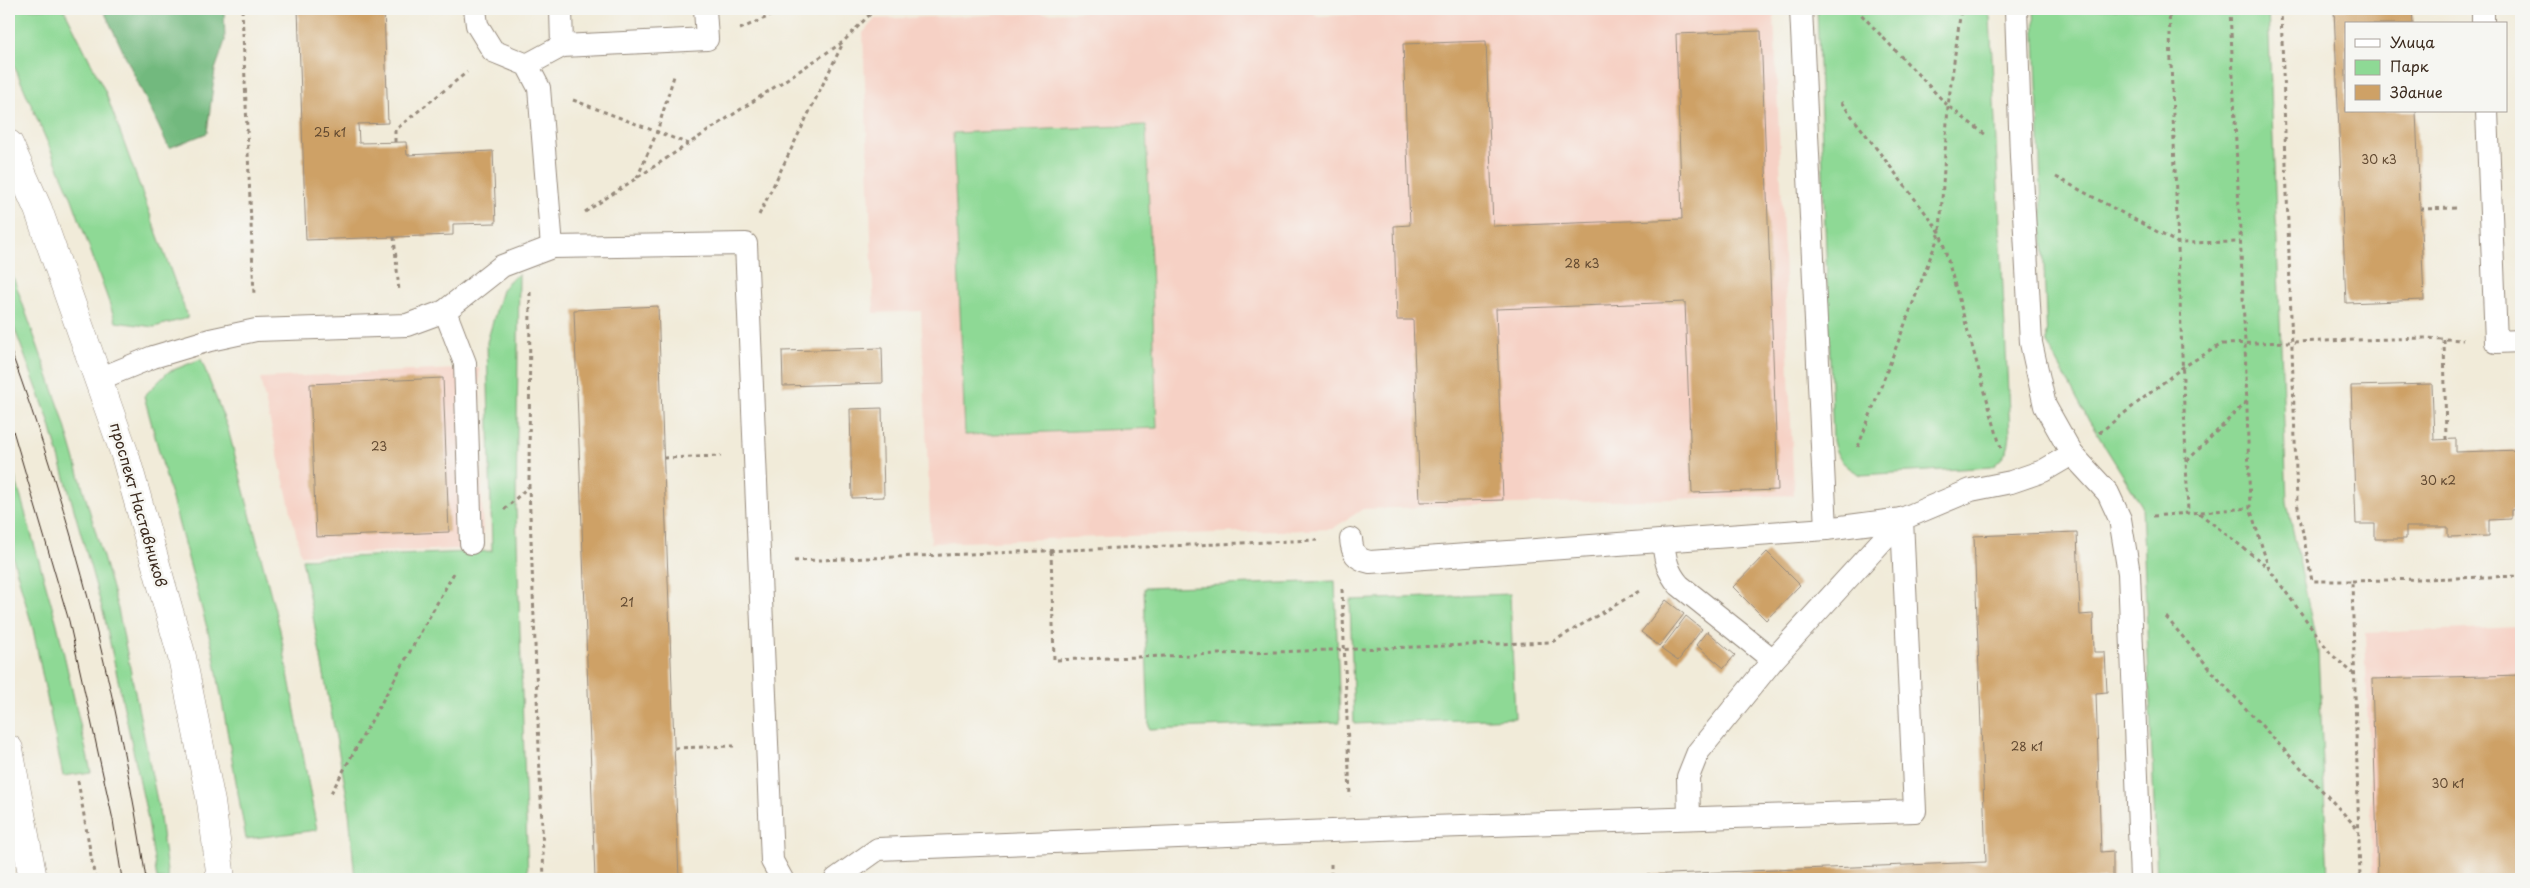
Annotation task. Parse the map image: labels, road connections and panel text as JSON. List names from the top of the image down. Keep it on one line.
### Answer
{"streets":{"main road":["проспект Наставников"]},"house_numbers":["25 к1","30 к3","28 к3","23","30 к2","21","28 к1","30 к1"],"legend":["Улица","Парк","Здание"]}
